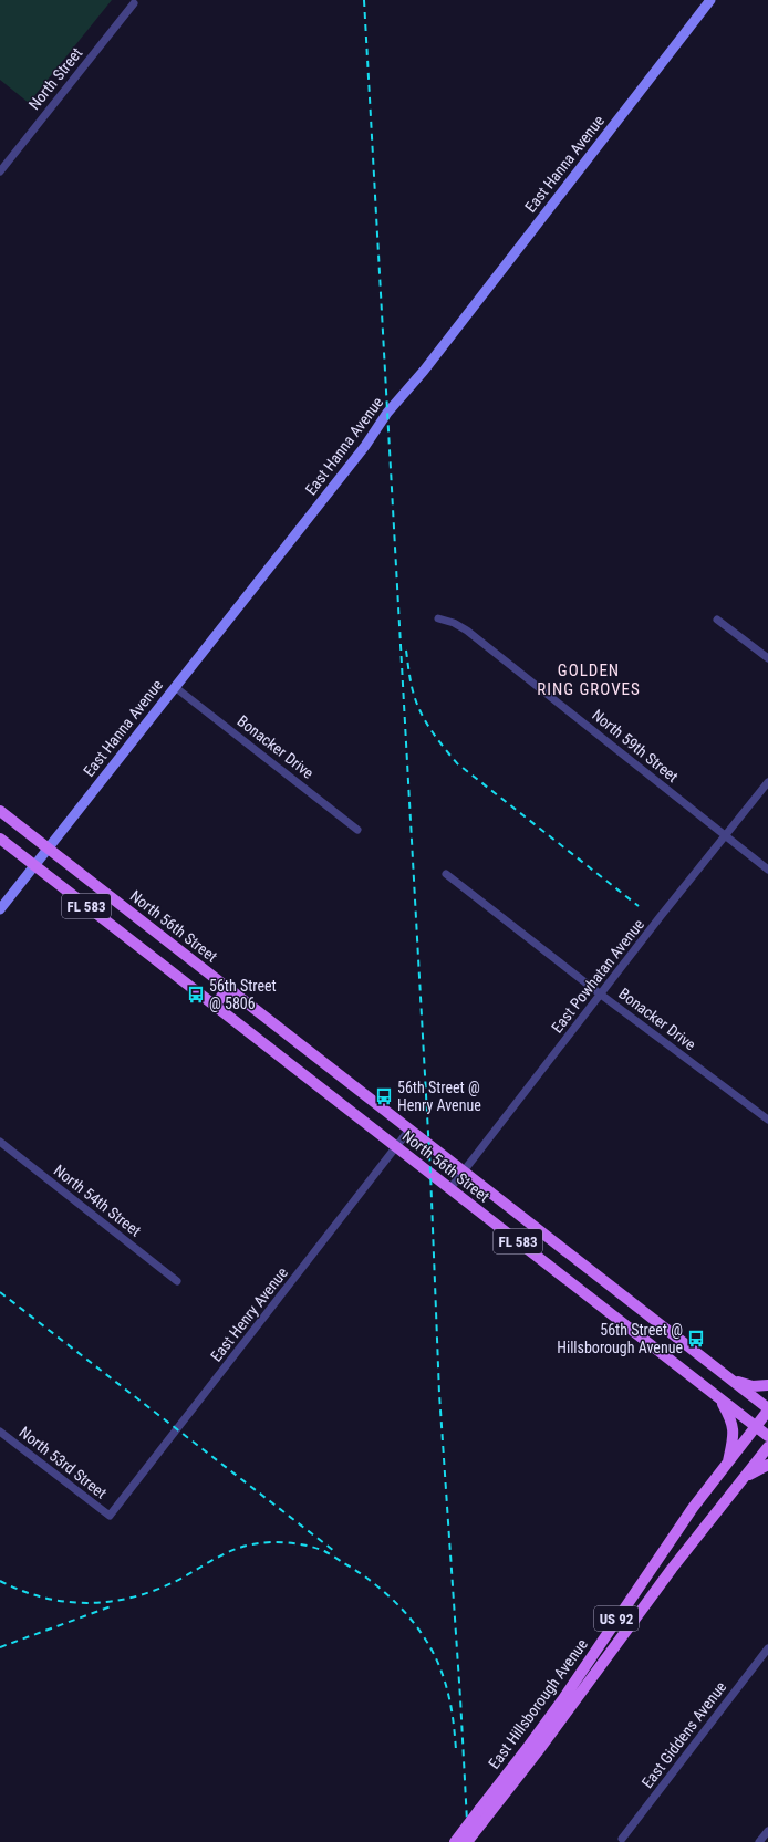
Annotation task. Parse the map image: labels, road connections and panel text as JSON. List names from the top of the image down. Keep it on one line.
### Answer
{"streets":{"main road":["FL 583","North 56th Street","US 92","East Hillsborough Avenue"],"street":["North Street","East Hanna Avenue","North 59th Street","Bonacker Drive","East Powhatan Avenue","North 54th Street","East Henry Avenue","North 53rd Street","East Giddens Avenue"]},"crossings":[["East Hanna Avenue","Bonacker Drive"],["East Hanna Avenue","North 56th Street"],["North 59th Street","East Powhatan Avenue"],["Bonacker Drive","East Powhatan Avenue"],["North 56th Street","East Powhatan Avenue"],["North 56th Street","East Henry Avenue"],["North 56th Street","East Hillsborough Avenue"],["East Henry Avenue","North 53rd Street"]],"districts":["GOLDEN RING GROVES"],"places":{"bus stop":["56th Street @ 5806","56th Street @ Henry Avenue","56th Street @ Hillsborough Avenue"]}}
